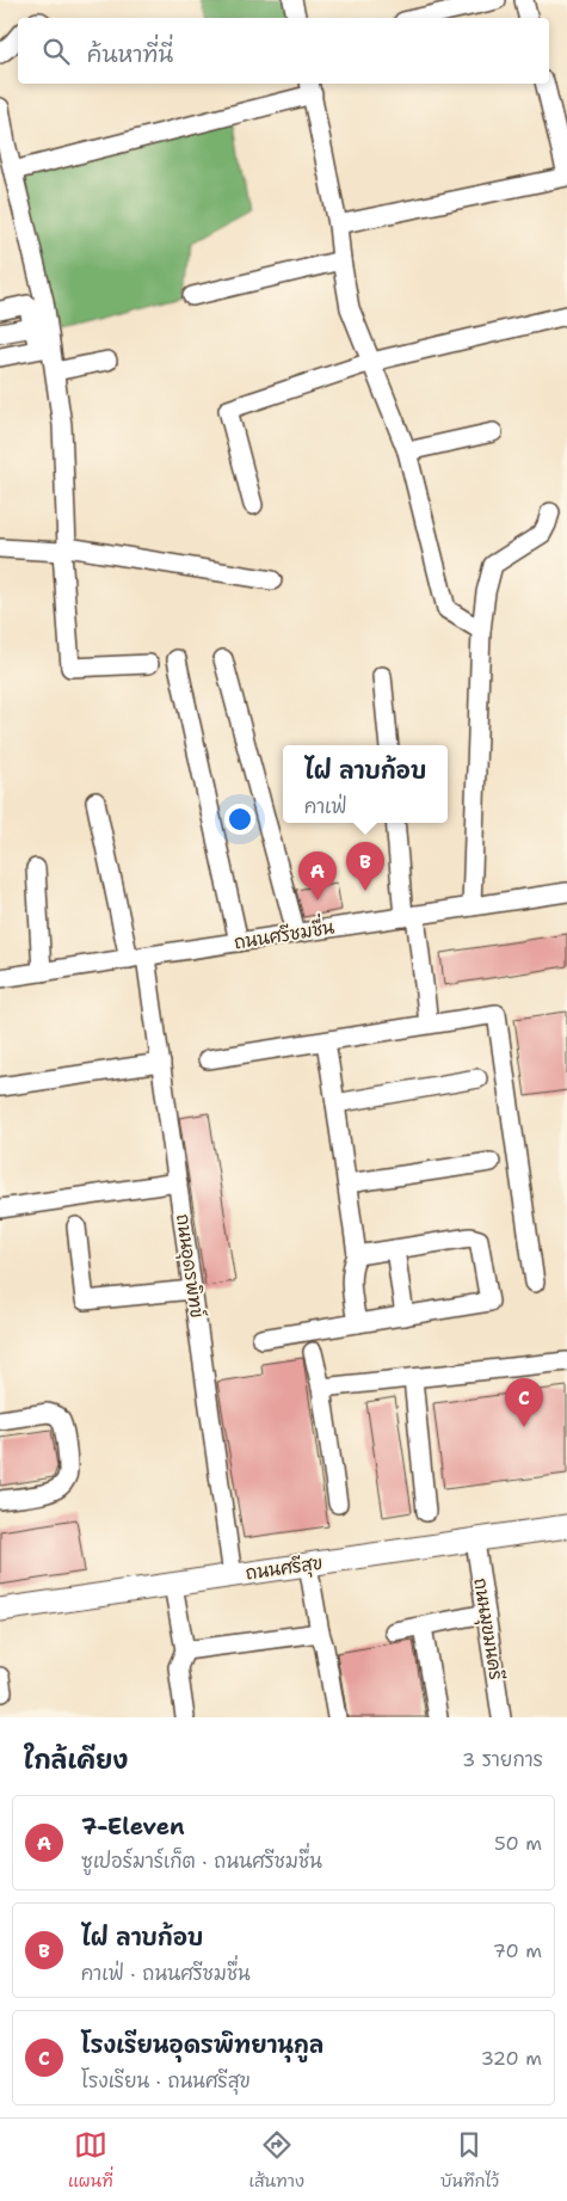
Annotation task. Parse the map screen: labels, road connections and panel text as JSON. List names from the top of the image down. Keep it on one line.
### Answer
{"streets":{"main road":["ถนนศรีสุข"],"street":["ถนนศรีชมชื่น","ถนนอุดรพิทข์","ถนนมุขมนครี"]},"crossings":[["ถนนศรีชมชื่น","ถนนอุดรพิทข์"],["ถนนอุดรพิทข์","ถนนศรีสุข"],["ถนนศรีสุข","ถนนมุขมนครี"]],"page":{"search":"ค้นหาที่นี่","popup":["ไฝ ลาบก้อบ","คาเฟ่"],"pins":["B","A","C"],"heading":["ใกล้เคียง","3 รายการ"],"list":[{"mark":"A","name":"7-Eleven","note":"ซูเปอร์มาร์เก็ต · ถนนศรีชมชื่น","value":"50 m"},{"mark":"B","name":"ไฝ ลาบก้อบ","note":"คาเฟ่ · ถนนศรีชมชื่น","value":"70 m"},{"mark":"C","name":"โรงเรียนอุดรพิทยานุกูล","note":"โรงเรียน · ถนนศรีสุข","value":"320 m"}],"nav":["แผนที่","เส้นทาง","บันทึกไว้"]}}
